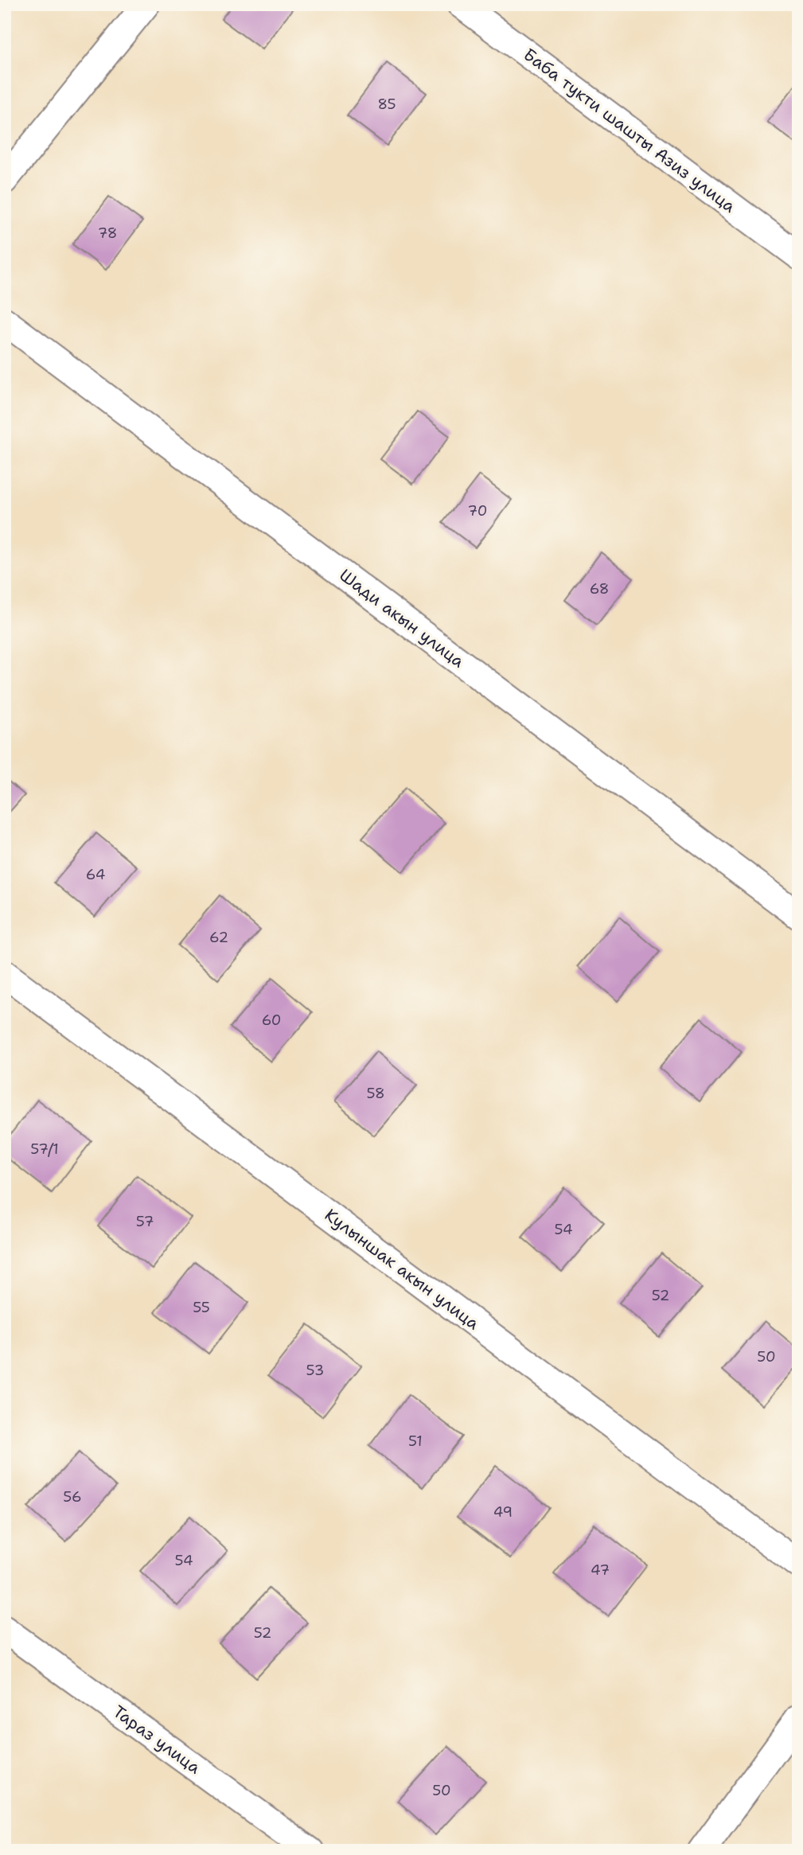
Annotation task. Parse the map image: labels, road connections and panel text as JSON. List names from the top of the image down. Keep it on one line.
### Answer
{"streets":{"street":["Баба тукти шашты Азиз улица","Шади акын улица","Кулыншак акын улица","Тараз улица"]},"house_numbers":["85","78","70","68","64","62","60","58","57/1","57","54","52","55","50","53","51","56","49","54","47","52","50"]}
